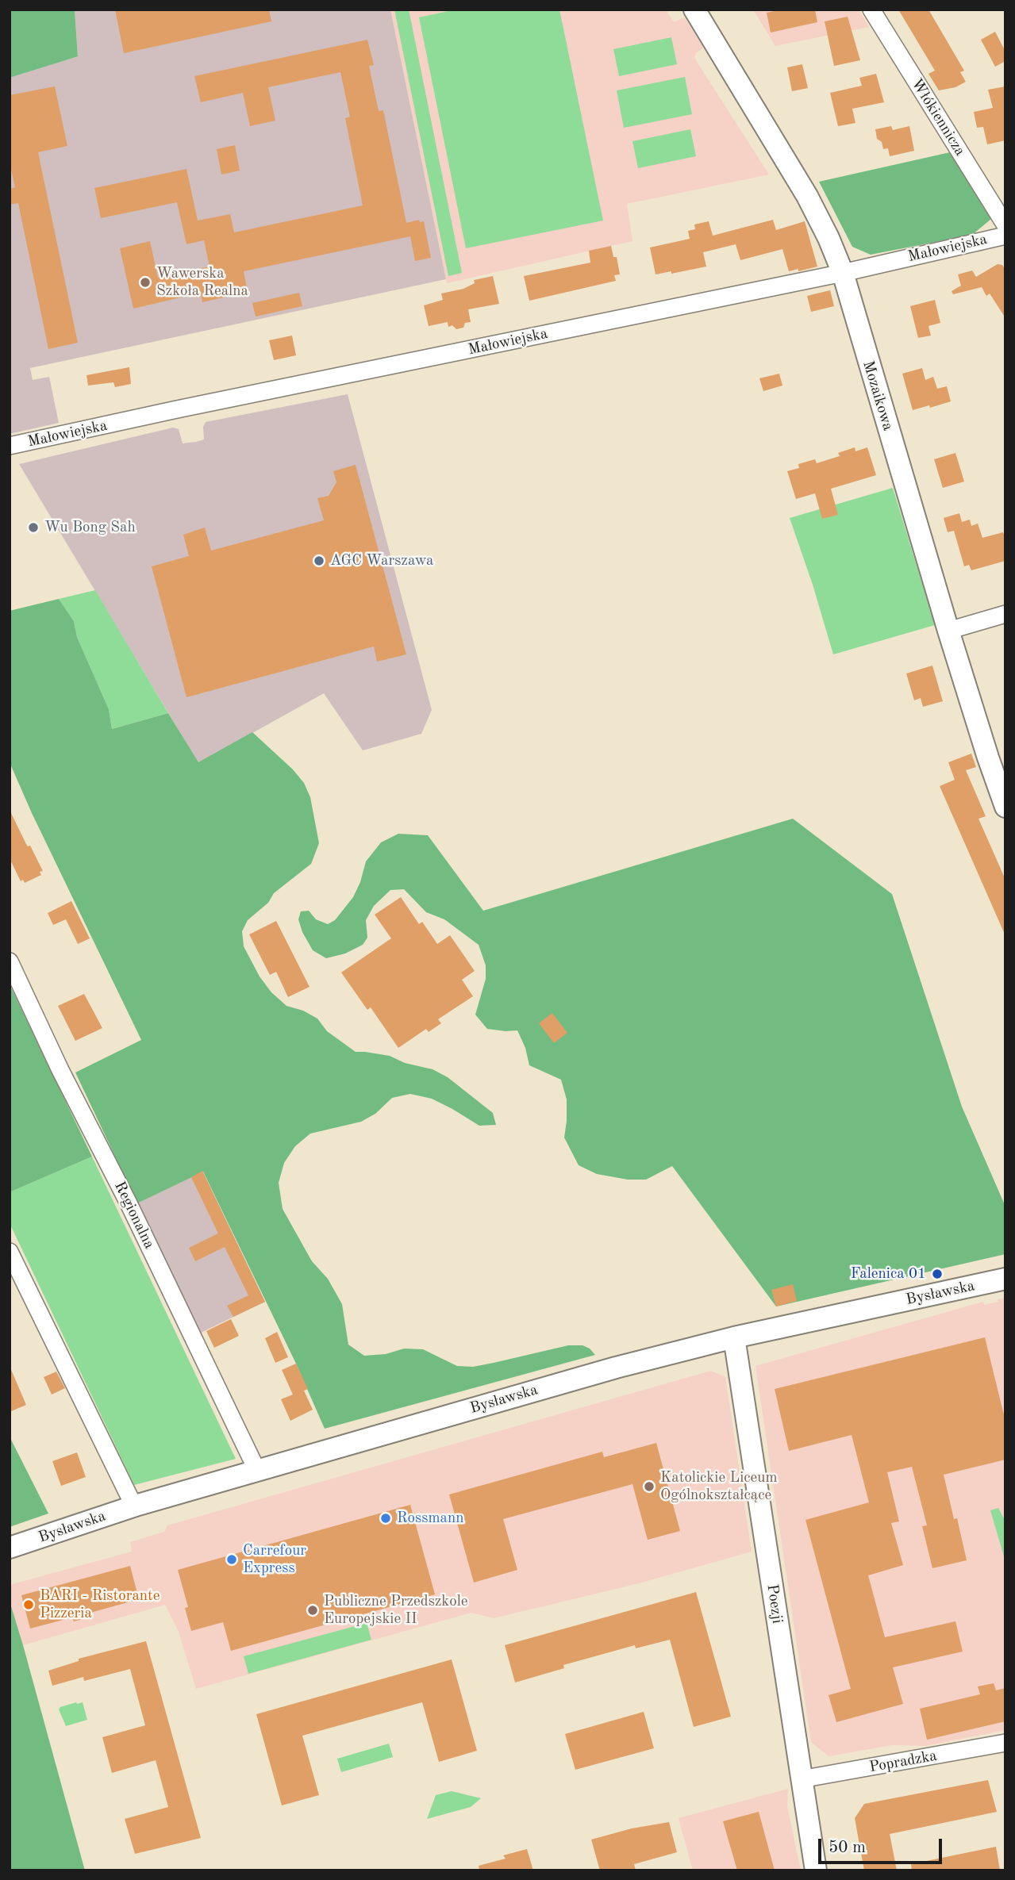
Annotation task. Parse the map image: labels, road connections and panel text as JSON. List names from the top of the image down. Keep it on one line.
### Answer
{"streets":{"street":["Włókiennicza","Małowiejska","Mozaikowa","Regionalna","Bysławska","Poezji","Popradzka"]},"crossings":[["Małowiejska","Mozaikowa"],["Regionalna","Bysławska"],["Bysławska","Poezji"],["Poezji","Popradzka"]],"places":["Wawerska Szkoła Realna","Wu Bong Sah","AGC Warszawa","Falenica 01","Katolickie Liceum Ogólnokształcące","Rossmann","Carrefour Express","BARI - Ristorante Pizzeria","Publiczne Przedszkole Europejskie II"],"scale_bar":"50 m"}
